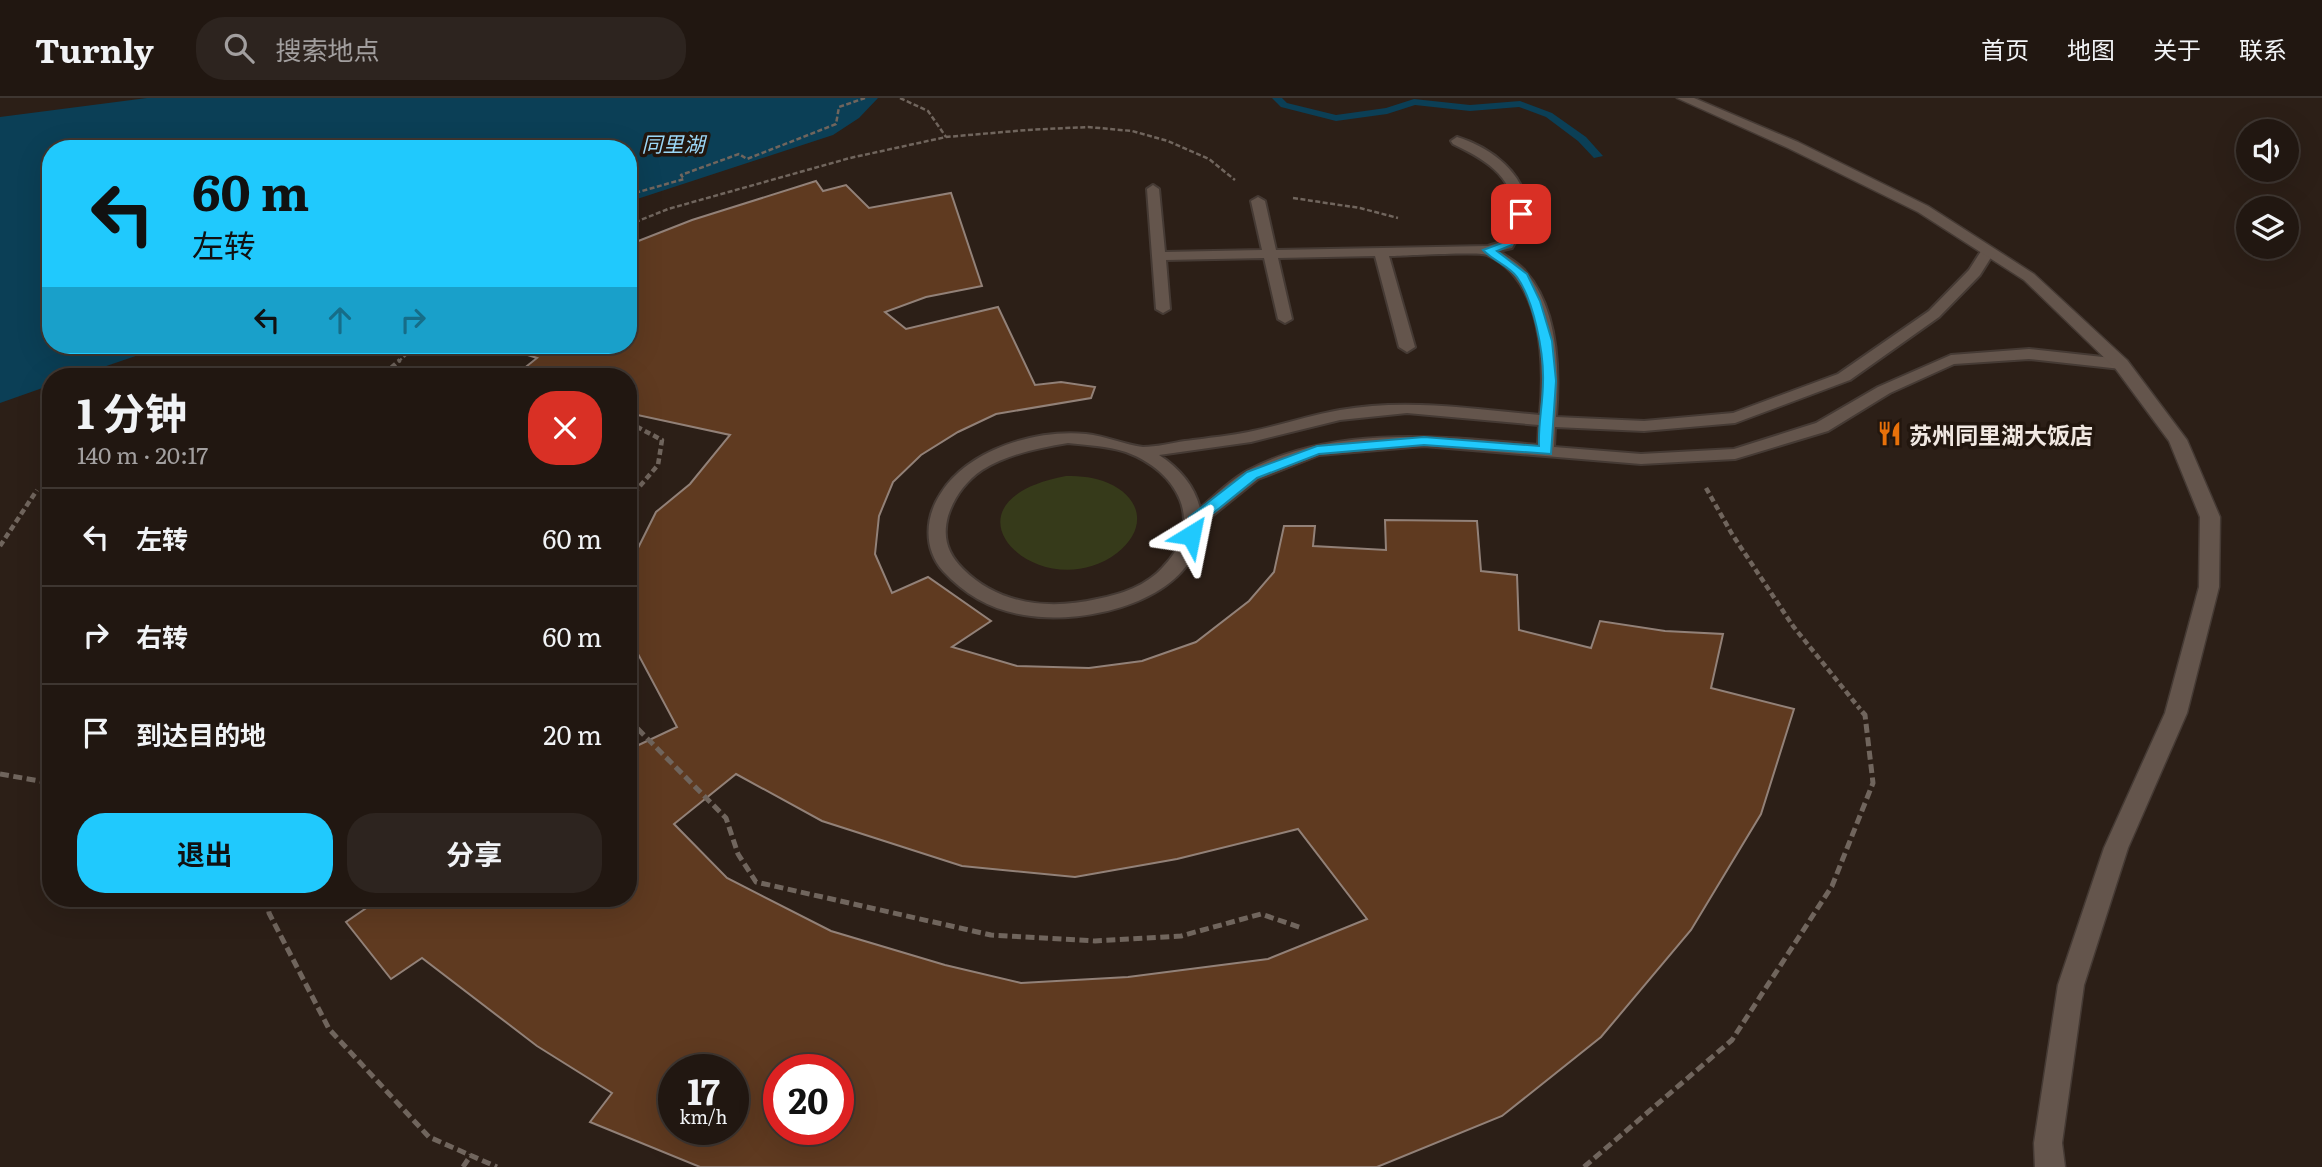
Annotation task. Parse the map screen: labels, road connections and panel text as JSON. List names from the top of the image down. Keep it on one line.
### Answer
{"water":["同里湖"],"places":{"restaurant":["苏州同里湖大饭店"]},"page":{"header":"Turnly","search":"搜索地点","nav":["首页","地图","关于","联系"],"turn":["60 m","左转"],"heading":["1 分钟","140 m · 20:17"],"list":[{"name":"左转","value":"60 m"},{"name":"右转","value":"60 m"},{"name":"到达目的地","value":"20 m"}],"buttons":["退出","分享"],"speed":"17 km/h","limit":"20"}}
